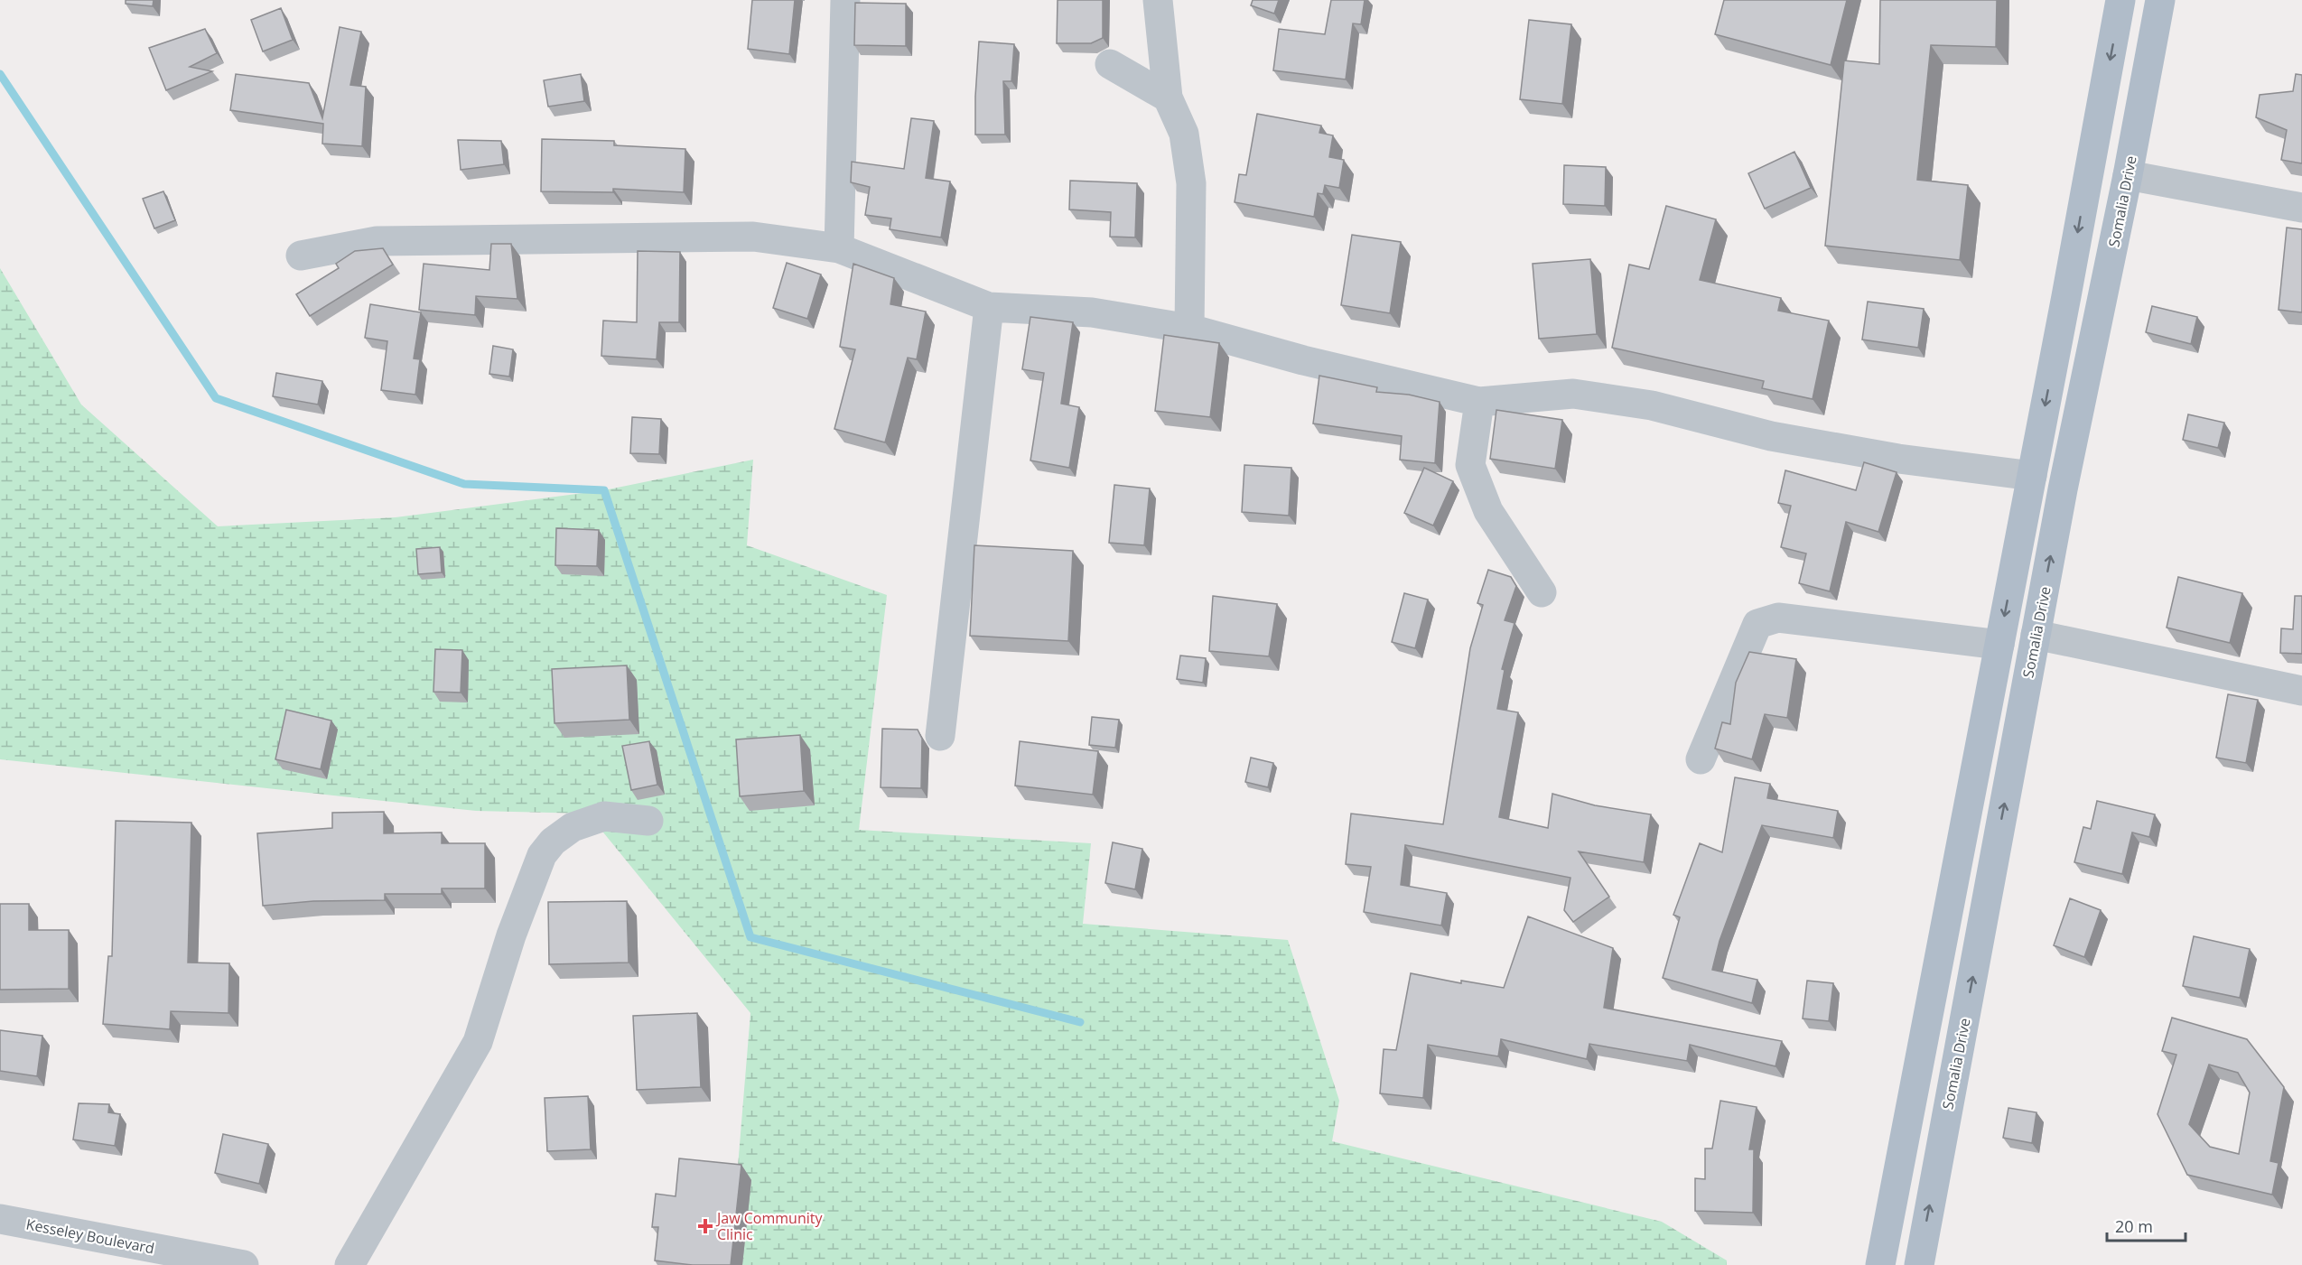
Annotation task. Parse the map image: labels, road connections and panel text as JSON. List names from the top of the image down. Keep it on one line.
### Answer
{"streets":{"main road":["Somalia Drive"],"street":["Kesseley Boulevard"]},"places":{"health":["Jaw Community Clinic"]},"scale_bar":"20 m"}
